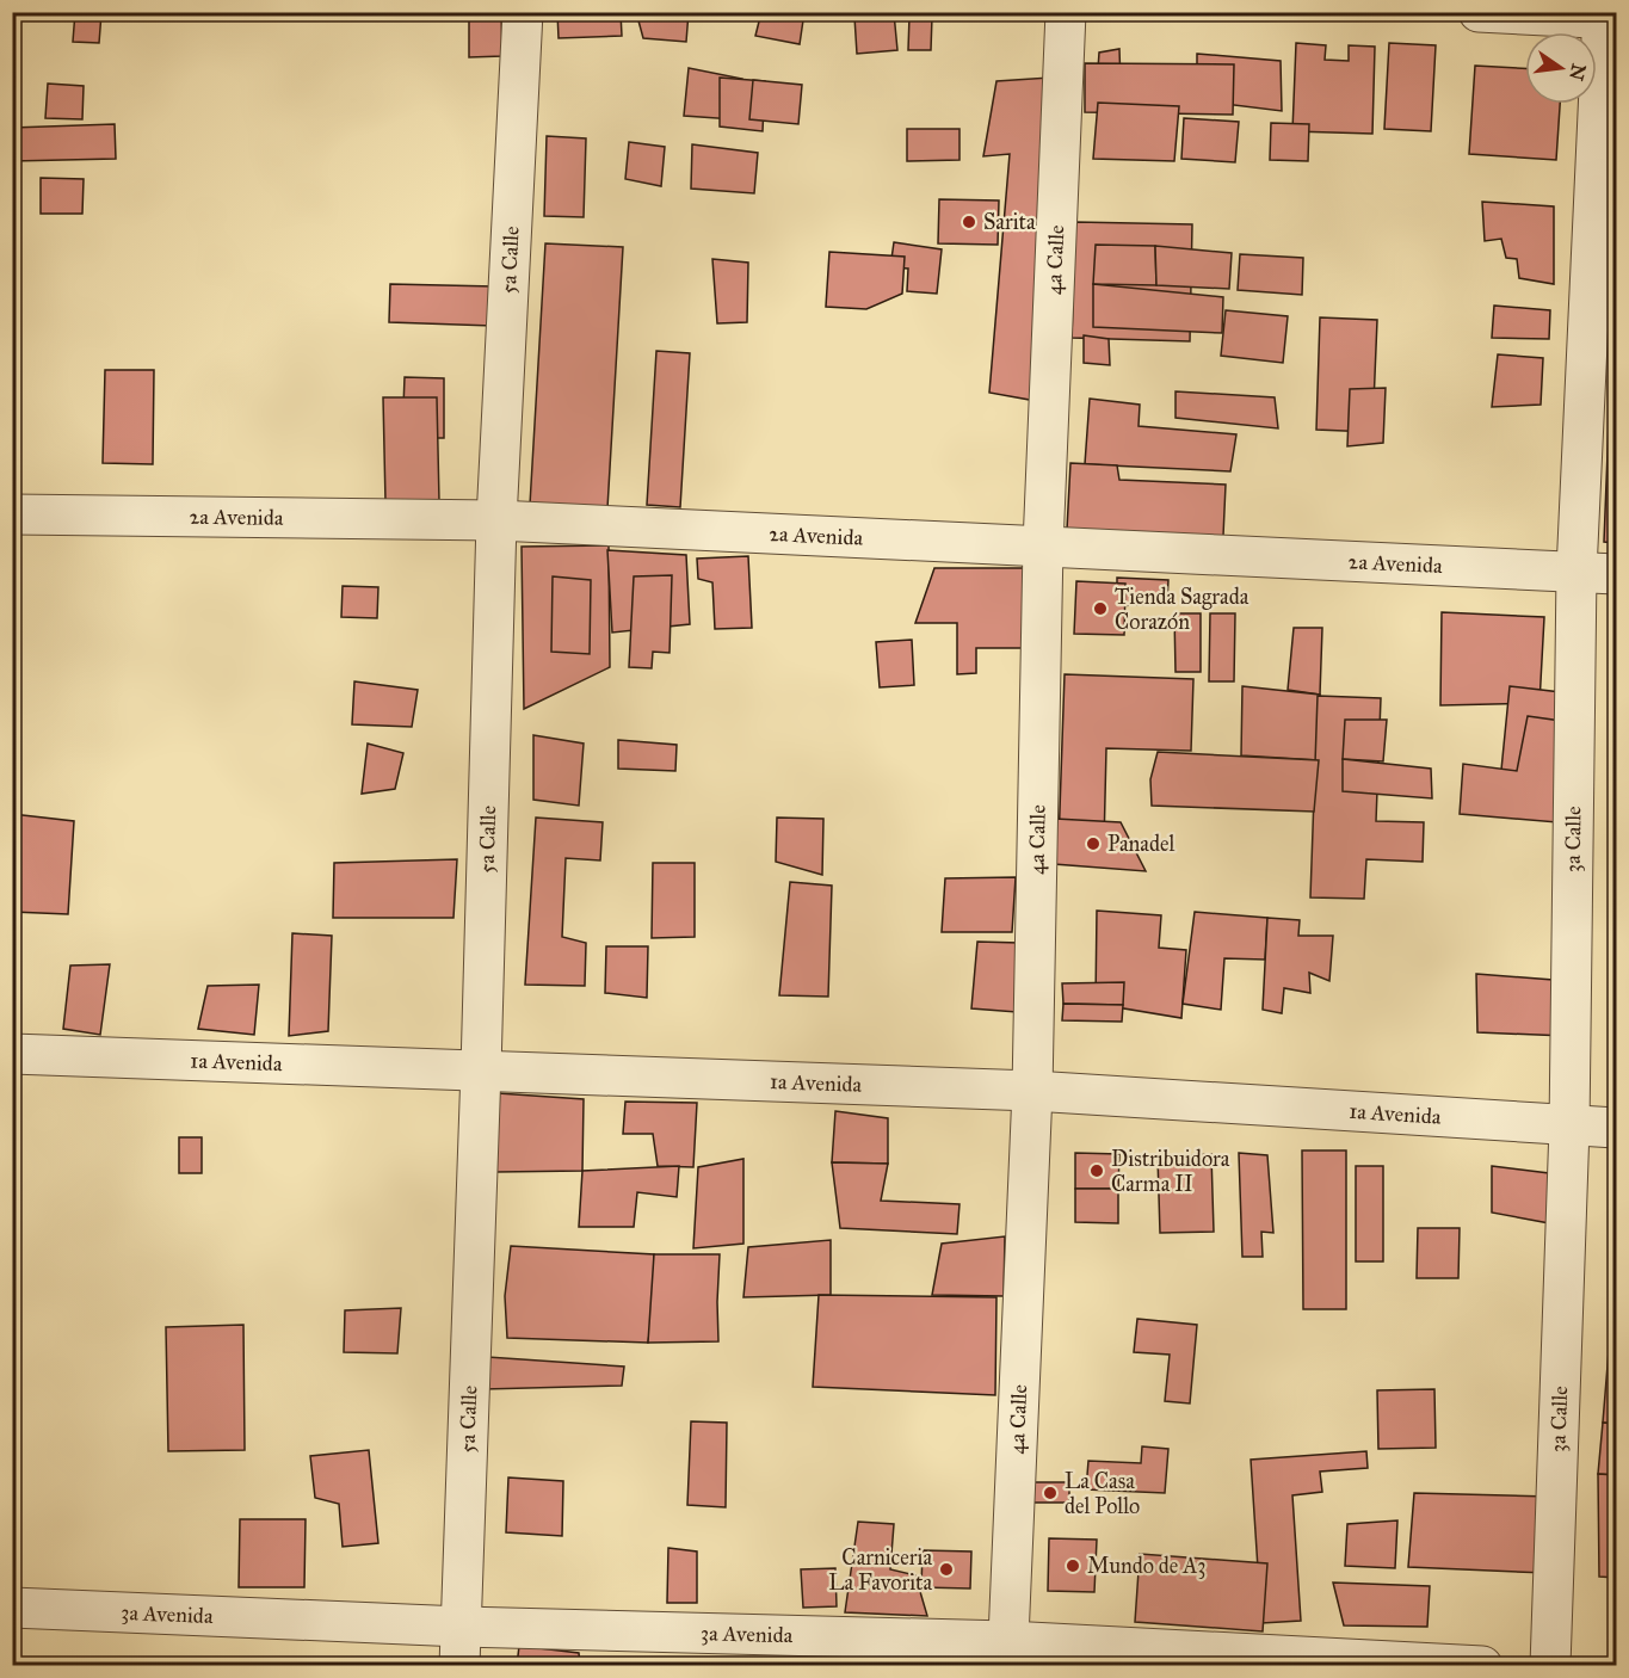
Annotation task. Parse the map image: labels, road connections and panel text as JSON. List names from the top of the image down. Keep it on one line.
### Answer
{"streets":{"street":["5a Calle","4a Calle","2a Avenida","3a Calle","1a Avenida","3a Avenida"]},"crossings":[["5a Calle","2a Avenida"],["5a Calle","1a Avenida"],["5a Calle","3a Avenida"],["4a Calle","2a Avenida"],["4a Calle","1a Avenida"],["4a Calle","3a Avenida"],["2a Avenida","3a Calle"],["3a Calle","1a Avenida"]],"places":["Sarita","Tienda Sagrada Corazón","Panadel","Distribuidora Carma II","La Casa del Pollo","Mundo de A3","Carniceria La Favorita"],"north":"right"}
